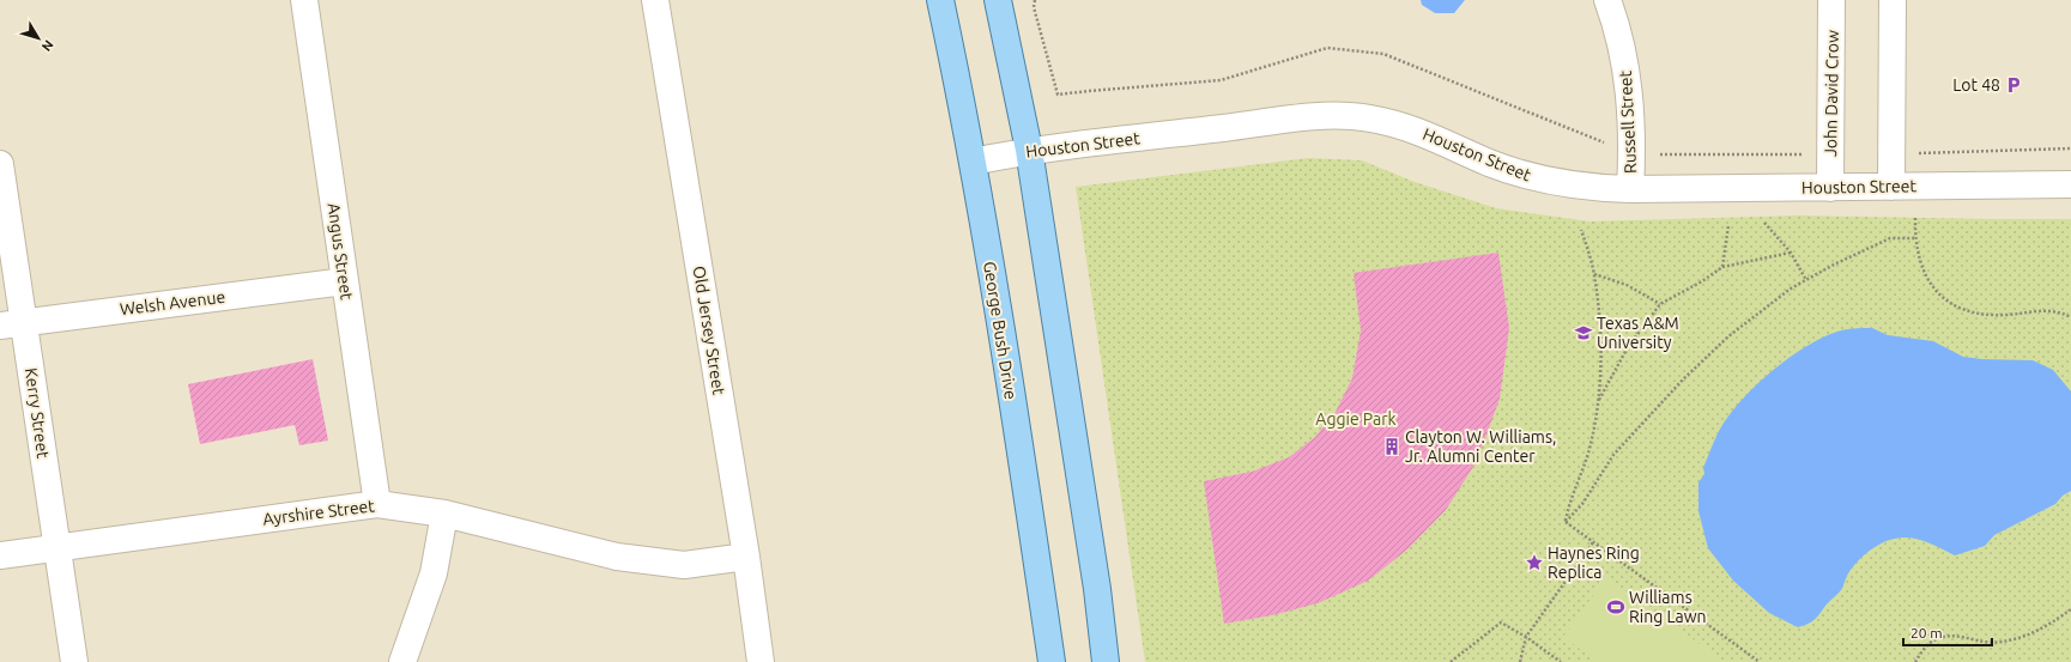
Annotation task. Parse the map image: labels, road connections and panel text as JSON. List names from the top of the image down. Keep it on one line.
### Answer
{"streets":{"main road":["George Bush Drive"],"street":["John David Crow","Russell Street","Houston Street","Angus Street","Welsh Avenue","Old Jersey Street","Kerry Street","Ayrshire Street"]},"crossings":[["John David Crow","Houston Street"],["Russell Street","Houston Street"],["Houston Street","George Bush Drive"],["Angus Street","Welsh Avenue"],["Angus Street","Ayrshire Street"],["Welsh Avenue","Kerry Street"],["Old Jersey Street","Ayrshire Street"],["Kerry Street","Ayrshire Street"]],"parks":["Aggie Park"],"places":{"parking":["Lot 48"],"school or university":["Texas A&M University"],"building":["Clayton W. Williams, Jr. Alumni Center"],"place":["Haynes Ring Replica"],"sports":["Williams Ring Lawn"]},"scale_bar":"20 m","north":"bottom right"}
